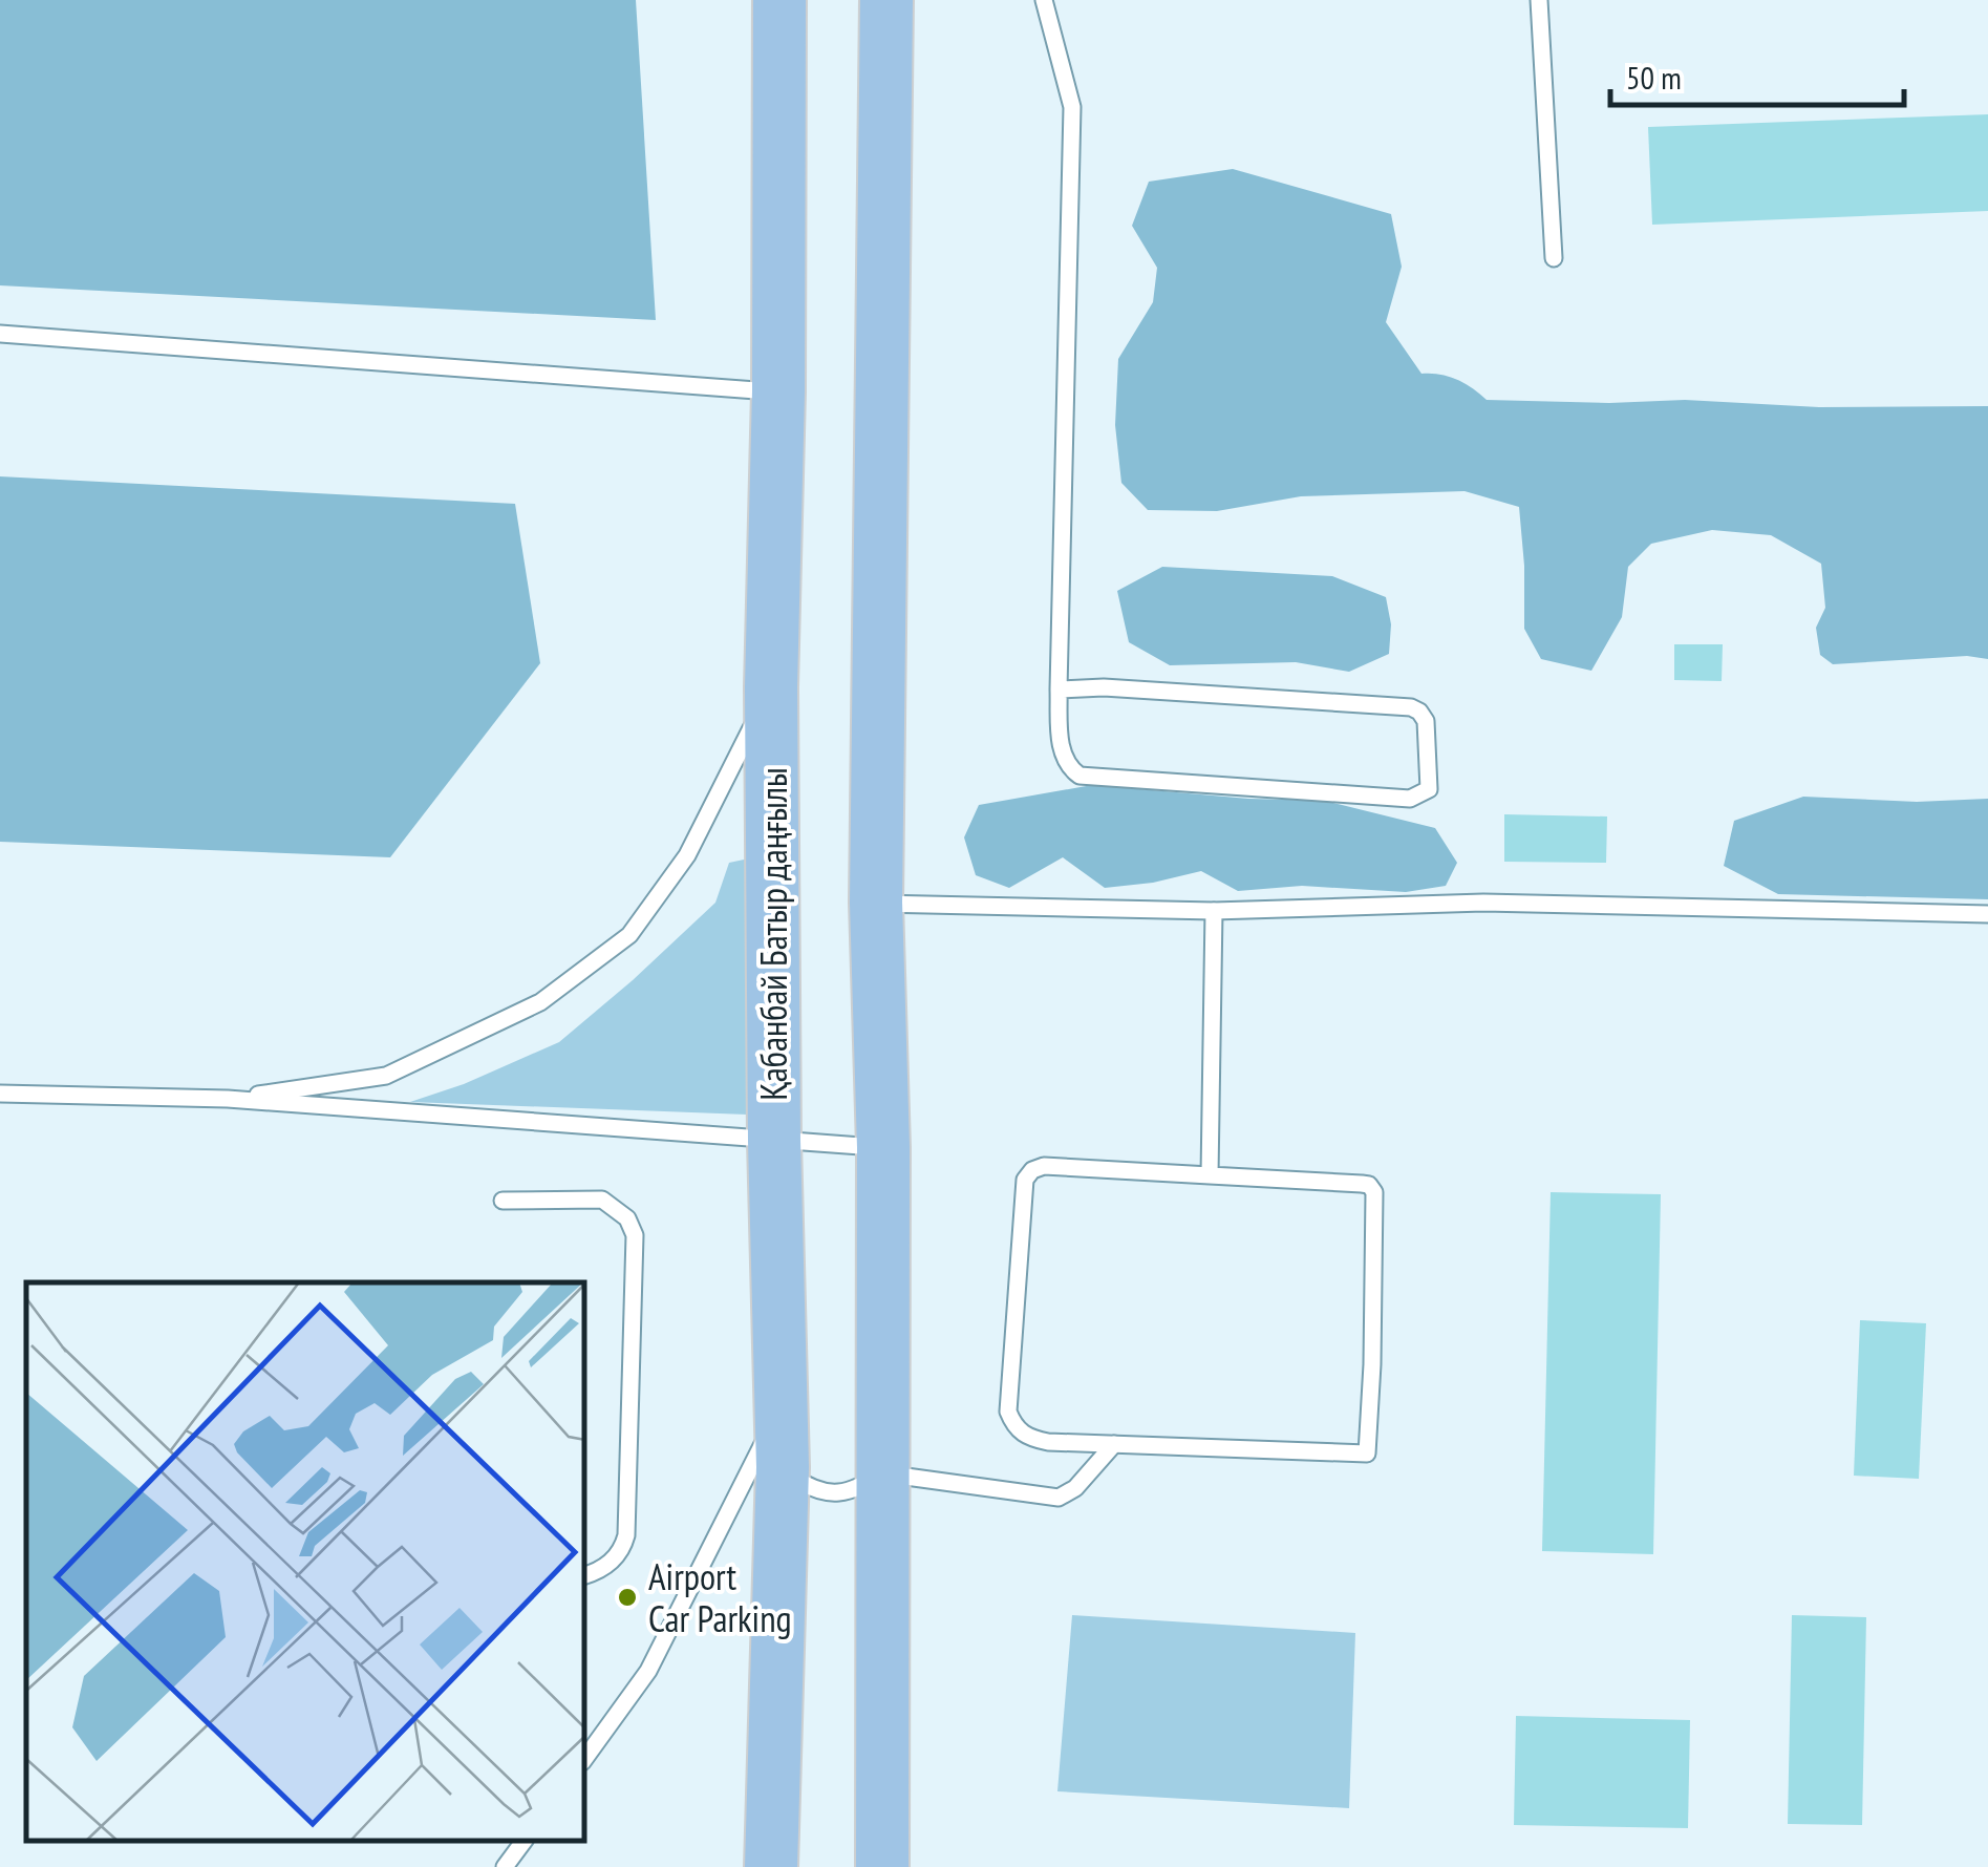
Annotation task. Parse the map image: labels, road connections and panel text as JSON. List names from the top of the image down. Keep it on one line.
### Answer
{"streets":{"main road":["Қабанбай Батыр даңғылы"]},"places":["Airport Car Parking"],"scale_bar":"50 m"}
